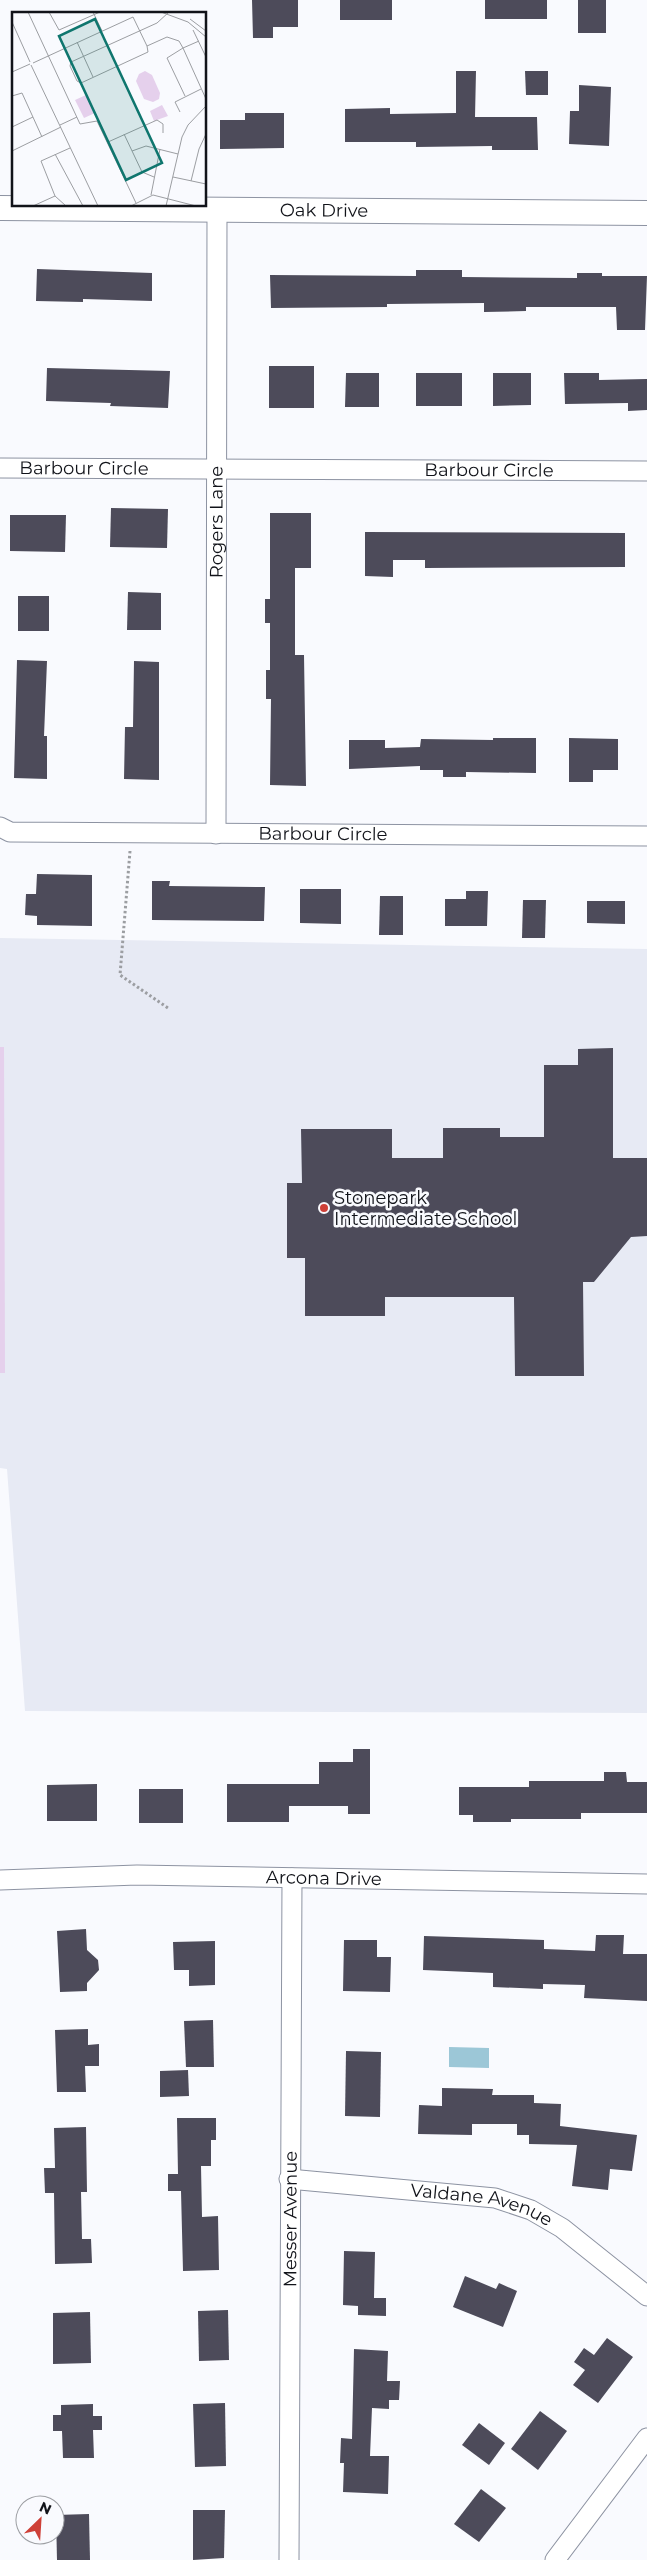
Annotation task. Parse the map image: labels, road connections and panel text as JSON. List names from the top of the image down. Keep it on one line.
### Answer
{"streets":{"street":["Oak Drive","Barbour Circle","Rogers Lane","Arcona Drive","Valdane Avenue","Messer Avenue"]},"crossings":[["Oak Drive","Rogers Lane"],["Barbour Circle","Rogers Lane"],["Arcona Drive","Messer Avenue"],["Valdane Avenue","Messer Avenue"]],"places":["Stonepark Intermediate School"],"north":"top right"}
